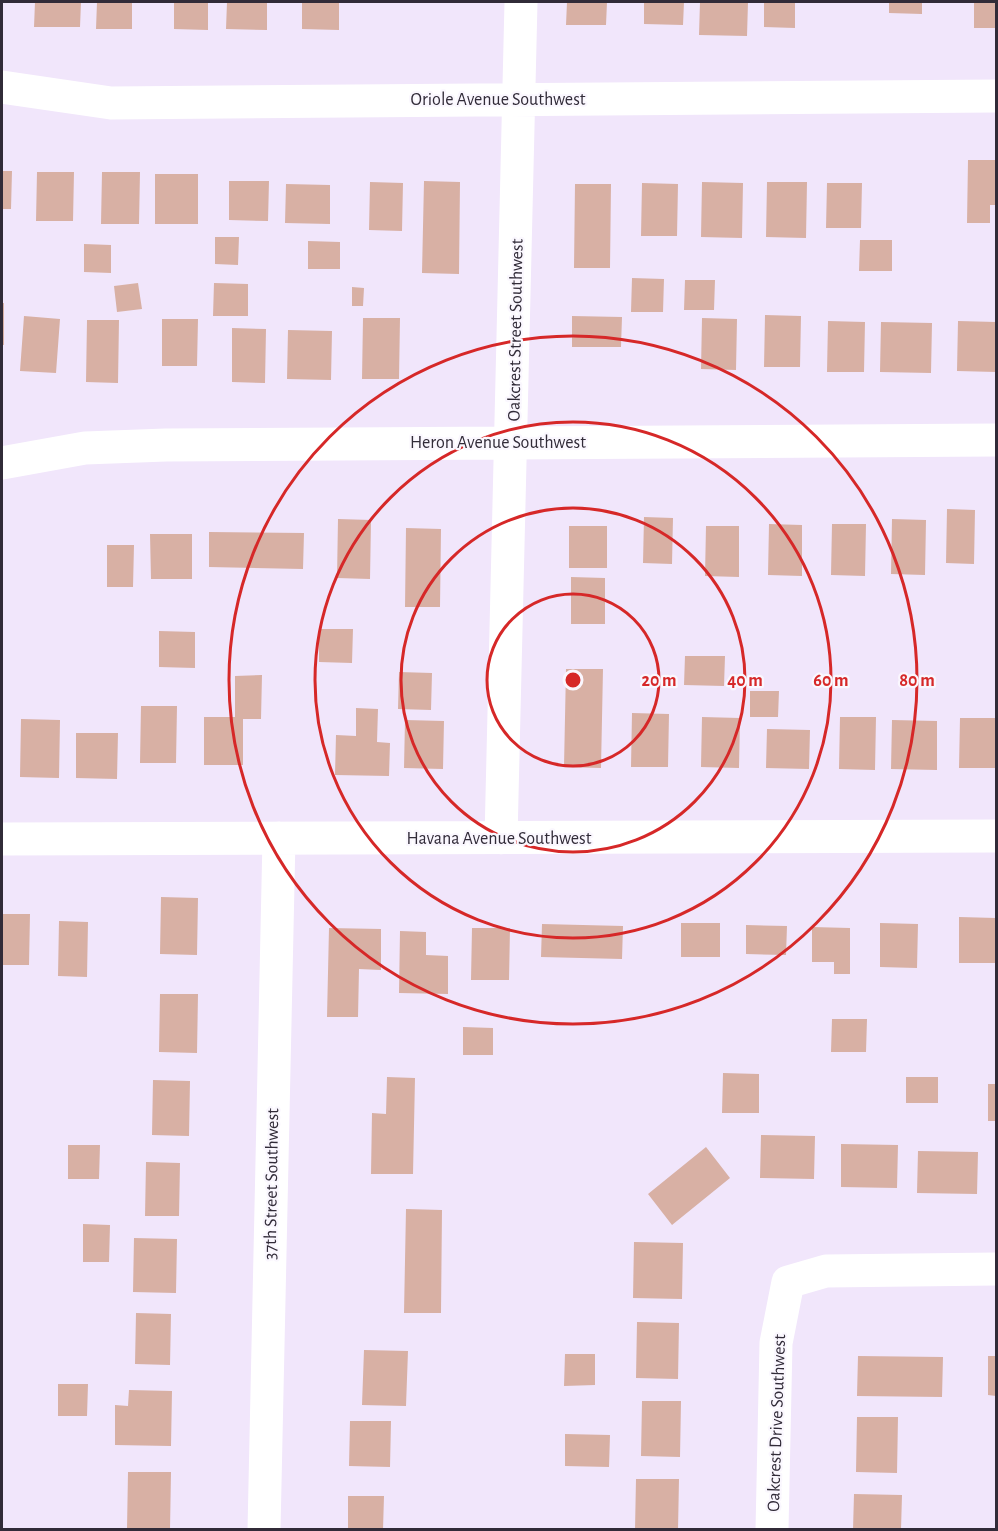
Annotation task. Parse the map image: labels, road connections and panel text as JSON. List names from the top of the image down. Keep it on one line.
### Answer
{"streets":{"street":["Oriole Avenue Southwest","Oakcrest Street Southwest","Heron Avenue Southwest","Havana Avenue Southwest","37th Street Southwest","Oakcrest Drive Southwest"]},"crossings":[["Oriole Avenue Southwest","Oakcrest Street Southwest"],["Oakcrest Street Southwest","Heron Avenue Southwest"],["Oakcrest Street Southwest","Havana Avenue Southwest"],["Havana Avenue Southwest","37th Street Southwest"]],"rings":["20 m","40 m","60 m","80 m"]}
